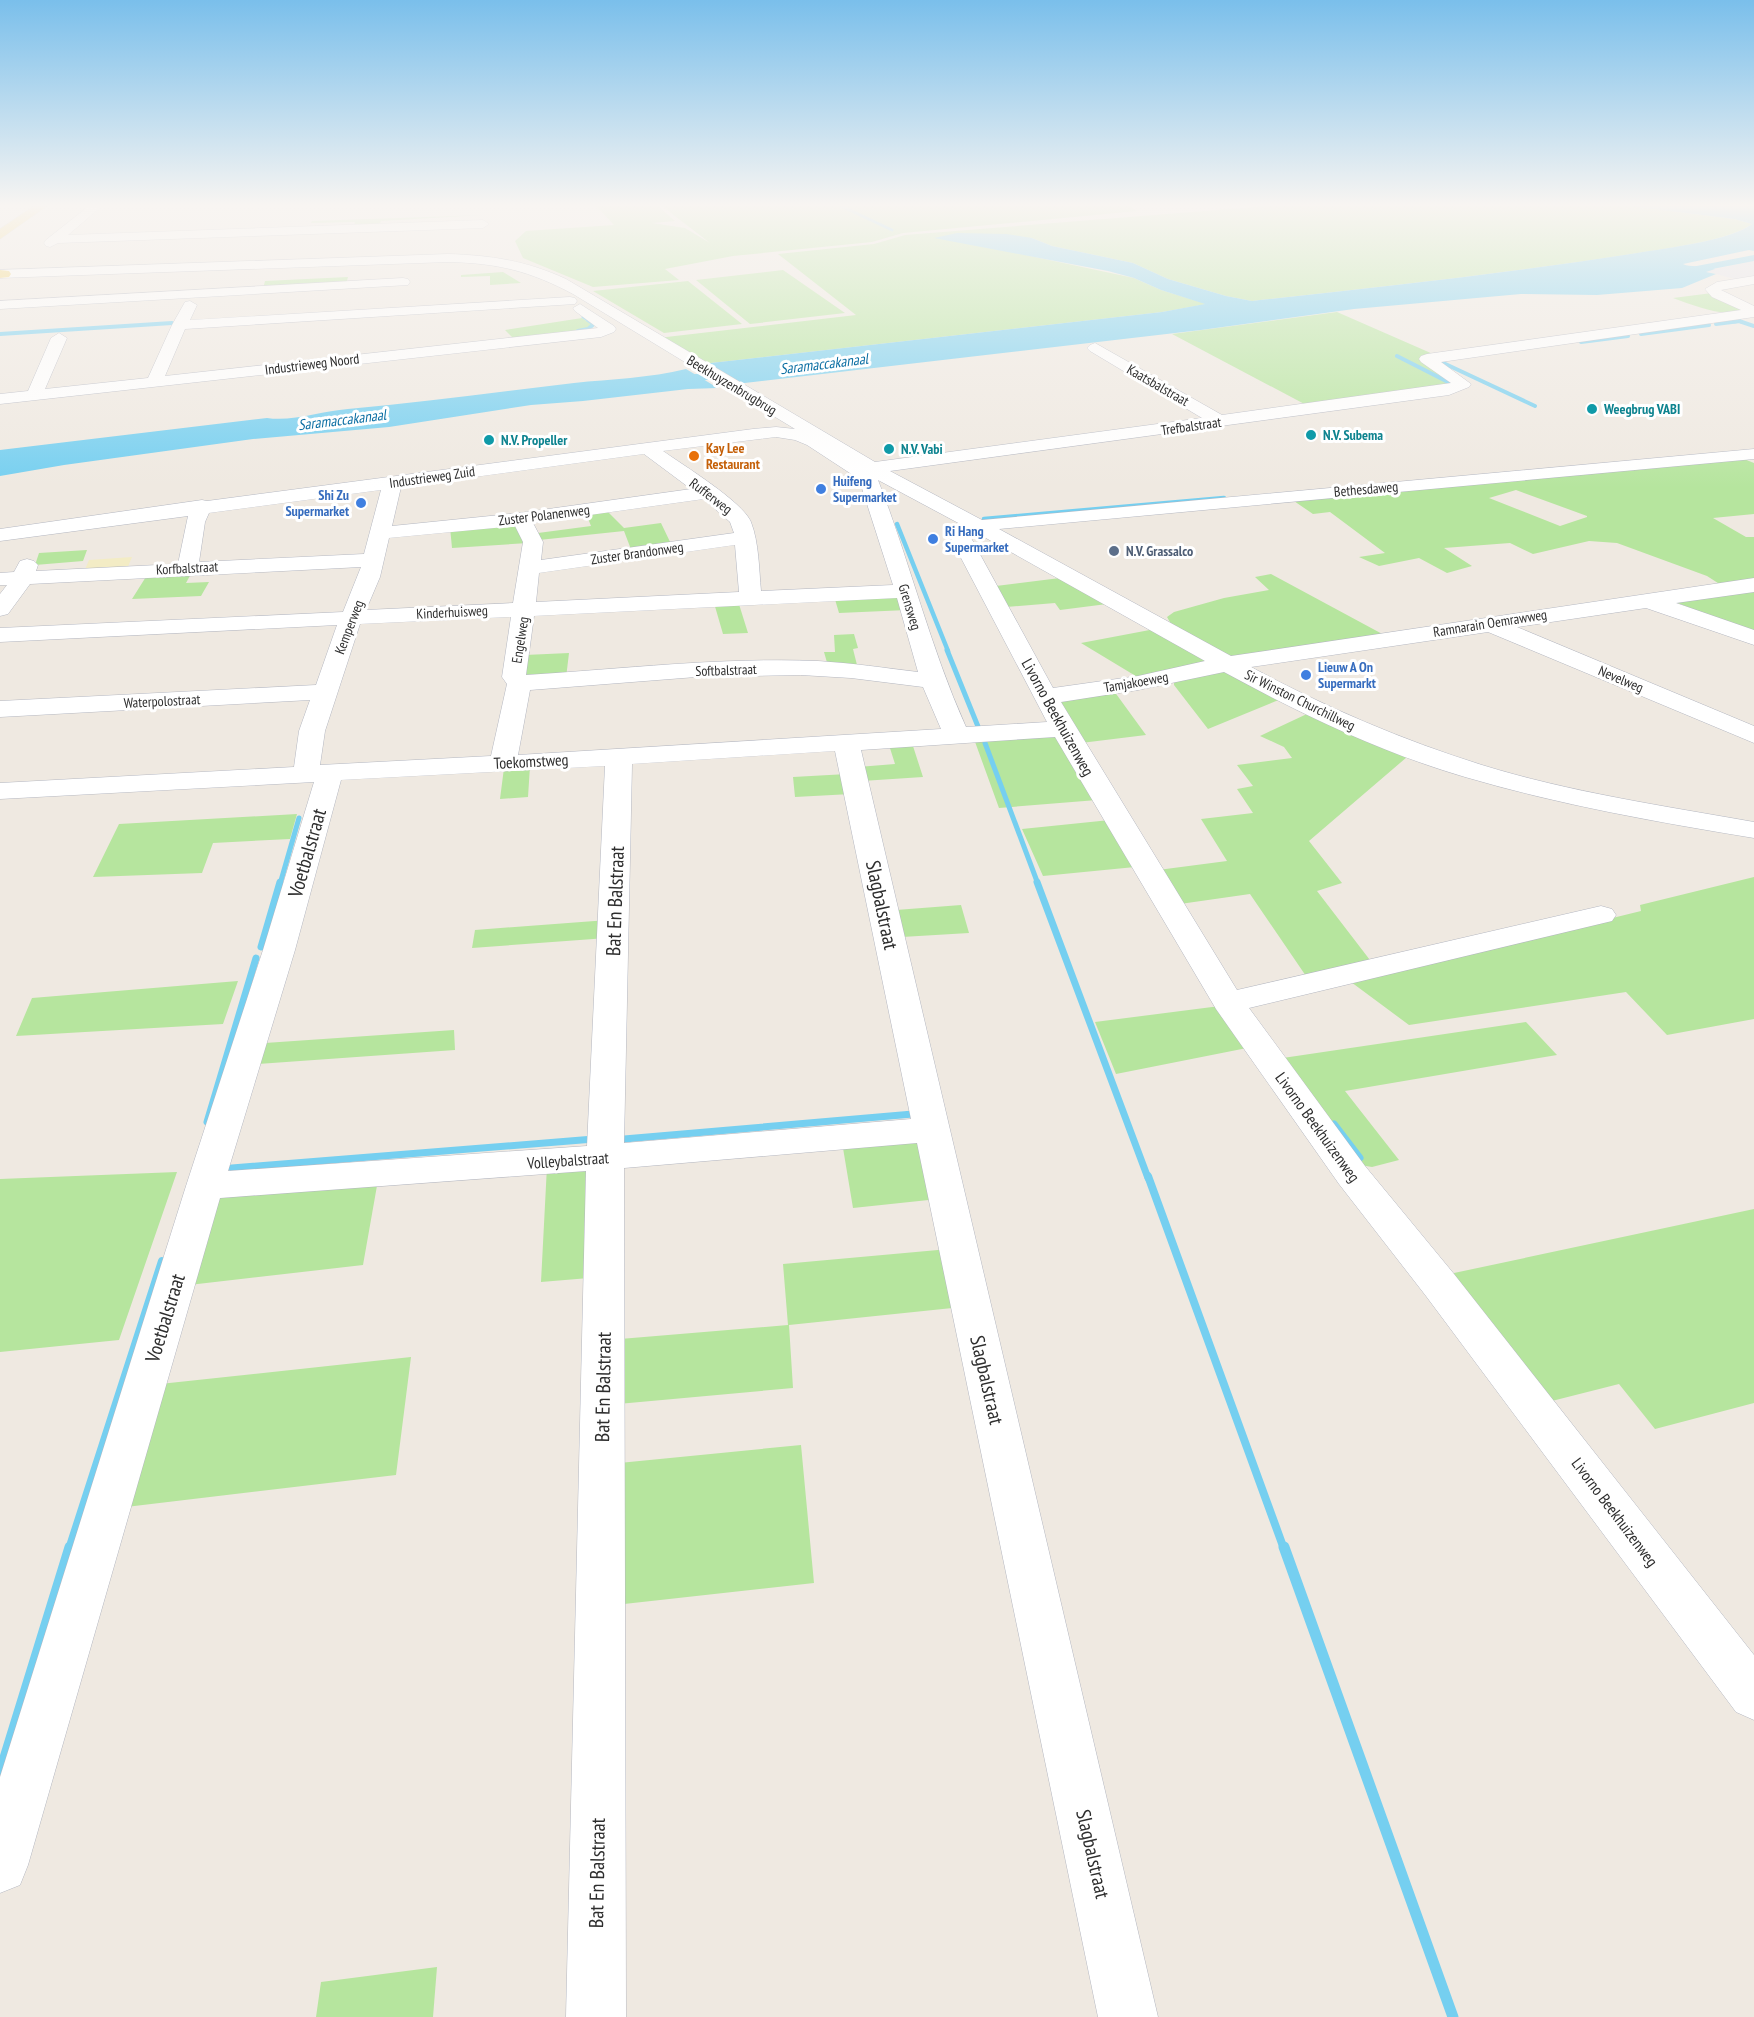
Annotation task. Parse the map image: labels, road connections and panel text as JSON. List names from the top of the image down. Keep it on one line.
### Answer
{"streets":{"street":["Industrieweg Noord","Beekhuyzenbrugbrug","Kaatsbalstraat","Trefbalstraat","Industrieweg Zuid","Bethesdaweg","Rufferweg","Zuster Polanenweg","Zuster Brandonweg","Korfbalstraat","Grensweg","Kinderhuisweg","Ramnarain Oemrawweg","Kemperweg","Engelweg","Softbalstraat","Nevelweg","Tamjakoeweg","Sir Winston Churchillweg","Waterpolostraat","Livorno Beekhuizenweg","Toekomstweg","Voetbalstraat","Bat En Balstraat","Slagbalstraat","Volleybalstraat"]},"crossings":[["Beekhuyzenbrugbrug","Trefbalstraat"],["Beekhuyzenbrugbrug","Industrieweg Zuid"],["Beekhuyzenbrugbrug","Grensweg"],["Beekhuyzenbrugbrug","Sir Winston Churchillweg"],["Kaatsbalstraat","Trefbalstraat"],["Trefbalstraat","Industrieweg Zuid"],["Trefbalstraat","Grensweg"],["Trefbalstraat","Sir Winston Churchillweg"],["Industrieweg Zuid","Rufferweg"],["Industrieweg Zuid","Grensweg"],["Industrieweg Zuid","Kemperweg"],["Industrieweg Zuid","Sir Winston Churchillweg"],["Bethesdaweg","Sir Winston Churchillweg"],["Bethesdaweg","Livorno Beekhuizenweg"],["Rufferweg","Zuster Polanenweg"],["Rufferweg","Zuster Brandonweg"],["Rufferweg","Kinderhuisweg"],["Zuster Polanenweg","Kemperweg"],["Zuster Polanenweg","Engelweg"],["Zuster Brandonweg","Engelweg"],["Korfbalstraat","Kemperweg"],["Grensweg","Kinderhuisweg"],["Grensweg","Softbalstraat"],["Grensweg","Sir Winston Churchillweg"],["Grensweg","Toekomstweg"],["Kinderhuisweg","Kemperweg"],["Kinderhuisweg","Engelweg"],["Ramnarain Oemrawweg","Nevelweg"],["Ramnarain Oemrawweg","Tamjakoeweg"],["Ramnarain Oemrawweg","Sir Winston Churchillweg"],["Kemperweg","Waterpolostraat"],["Kemperweg","Toekomstweg"],["Kemperweg","Voetbalstraat"],["Engelweg","Softbalstraat"],["Engelweg","Toekomstweg"],["Tamjakoeweg","Sir Winston Churchillweg"],["Tamjakoeweg","Livorno Beekhuizenweg"],["Sir Winston Churchillweg","Livorno Beekhuizenweg"],["Livorno Beekhuizenweg","Toekomstweg"],["Toekomstweg","Voetbalstraat"],["Toekomstweg","Bat En Balstraat"],["Toekomstweg","Slagbalstraat"],["Voetbalstraat","Volleybalstraat"],["Bat En Balstraat","Volleybalstraat"],["Slagbalstraat","Volleybalstraat"]],"water":["Saramaccakanaal"],"places":["Weegbrug VABI","N.V. Subema","N.V. Propeller","N.V. Vabi","Kay Lee Restaurant","Huifeng Supermarket","Shi Zu Supermarket","Ri Hang Supermarket","N.V. Grassalco","Lieuw A On Supermarkt"]}
